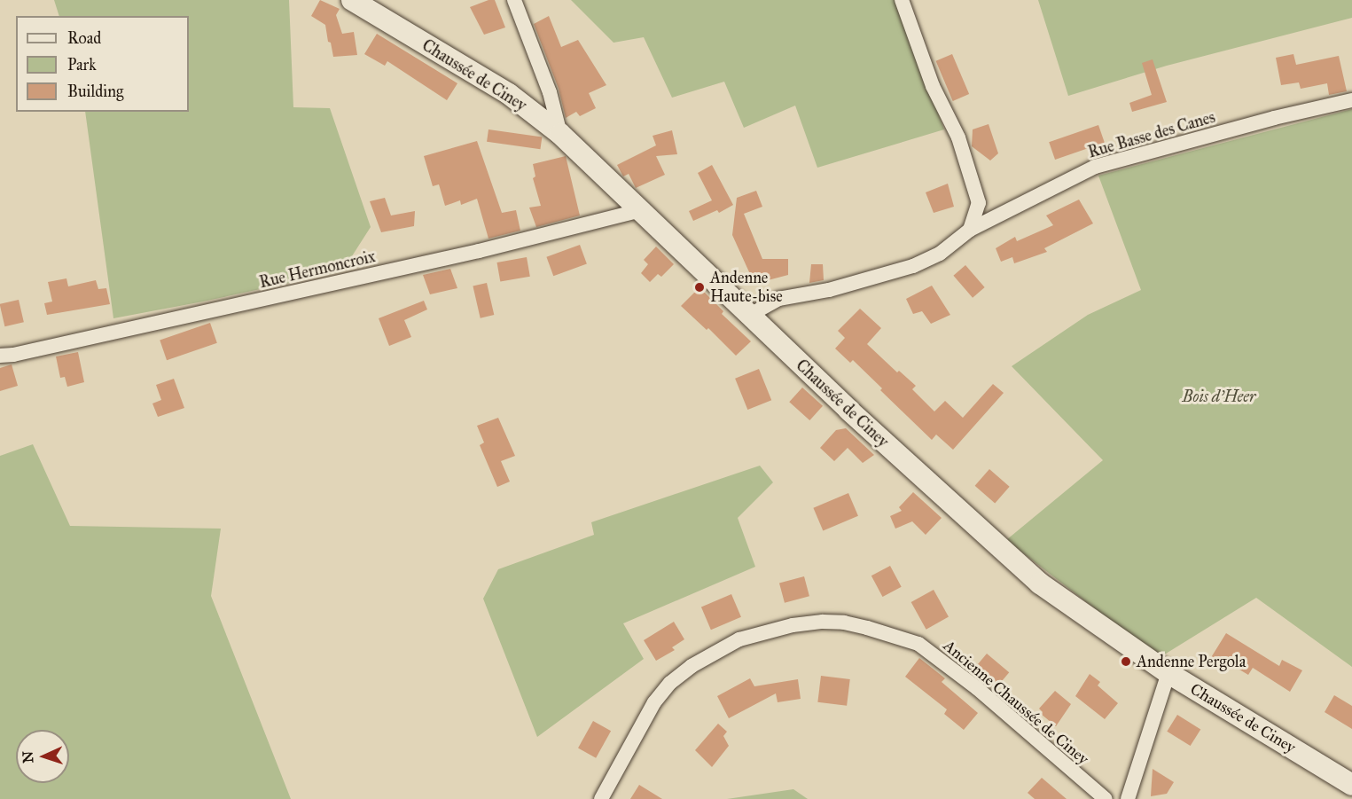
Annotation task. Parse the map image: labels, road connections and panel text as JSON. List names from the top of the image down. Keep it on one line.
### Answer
{"streets":{"main road":["Chaussée de Ciney"],"street":["Rue Basse des Canes","Rue Hermoncroix","Ancienne Chaussée de Ciney"]},"crossings":[["Chaussée de Ciney","Rue Basse des Canes"],["Chaussée de Ciney","Rue Hermoncroix"]],"parks":["Bois d'Heer"],"places":["Andenne Haute-bise","Andenne Pergola"],"legend":["Road","Park","Building"],"north":"left"}
